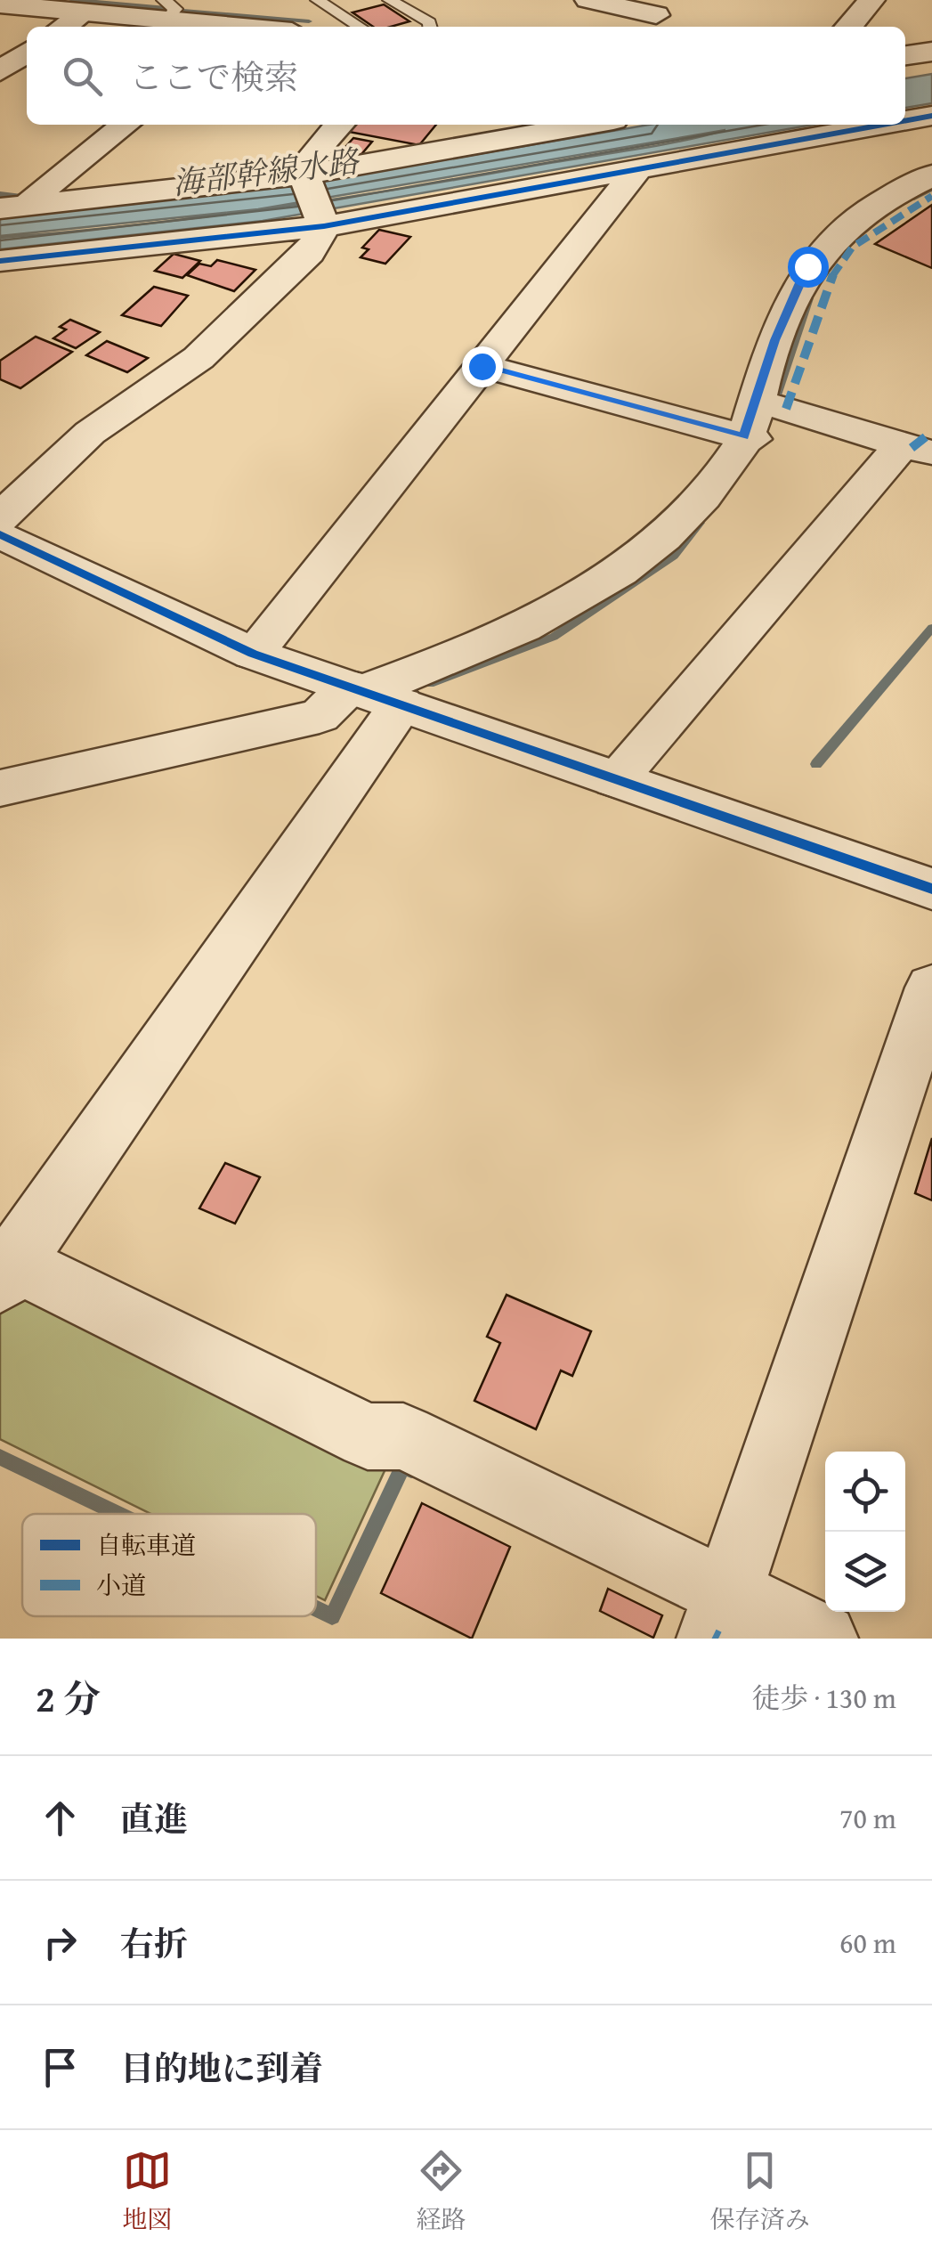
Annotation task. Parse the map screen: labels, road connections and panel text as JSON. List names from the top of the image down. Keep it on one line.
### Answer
{"water":["海部幹線水路"],"legend":["自転車道","小道"],"page":{"search":"ここで検索","heading":["2 分","徒歩 · 130 m"],"list":[["直進","70 m"],["右折","60 m"],"目的地に到着"],"nav":["地図","経路","保存済み"]}}
